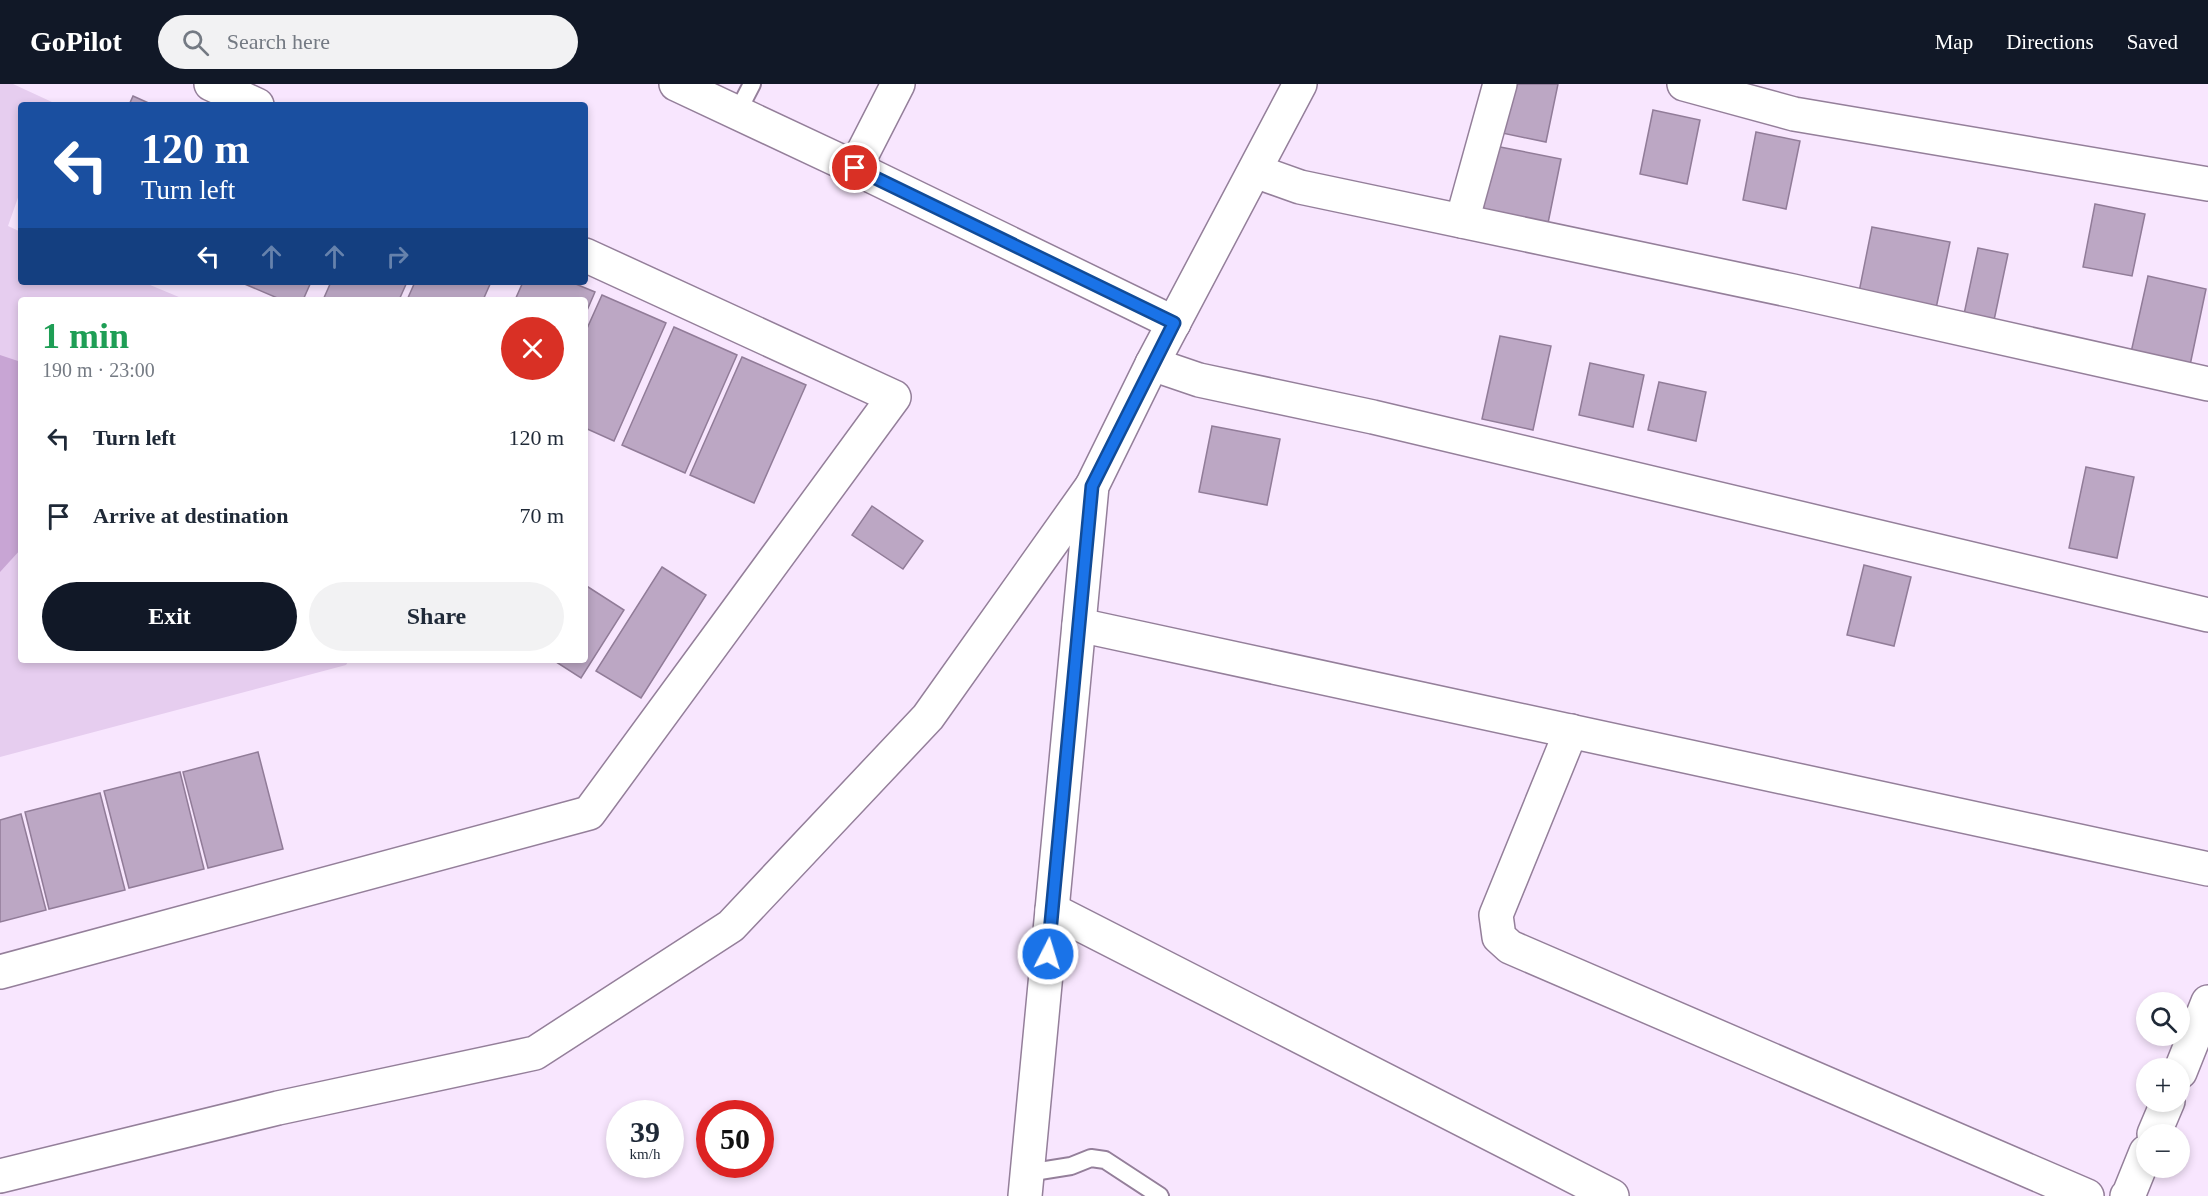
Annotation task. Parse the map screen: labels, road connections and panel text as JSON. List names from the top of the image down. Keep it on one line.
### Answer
{"page":{"header":"GoPilot","search":"Search here","nav":["Map","Directions","Saved"],"turn":["120 m","Turn left"],"heading":["1 min","190 m · 23:00"],"list":[{"name":"Turn left","value":"120 m"},{"name":"Arrive at destination","value":"70 m"}],"buttons":["Exit","Share"],"map_buttons":["+","−"],"speed":"39 km/h","limit":"50"}}
